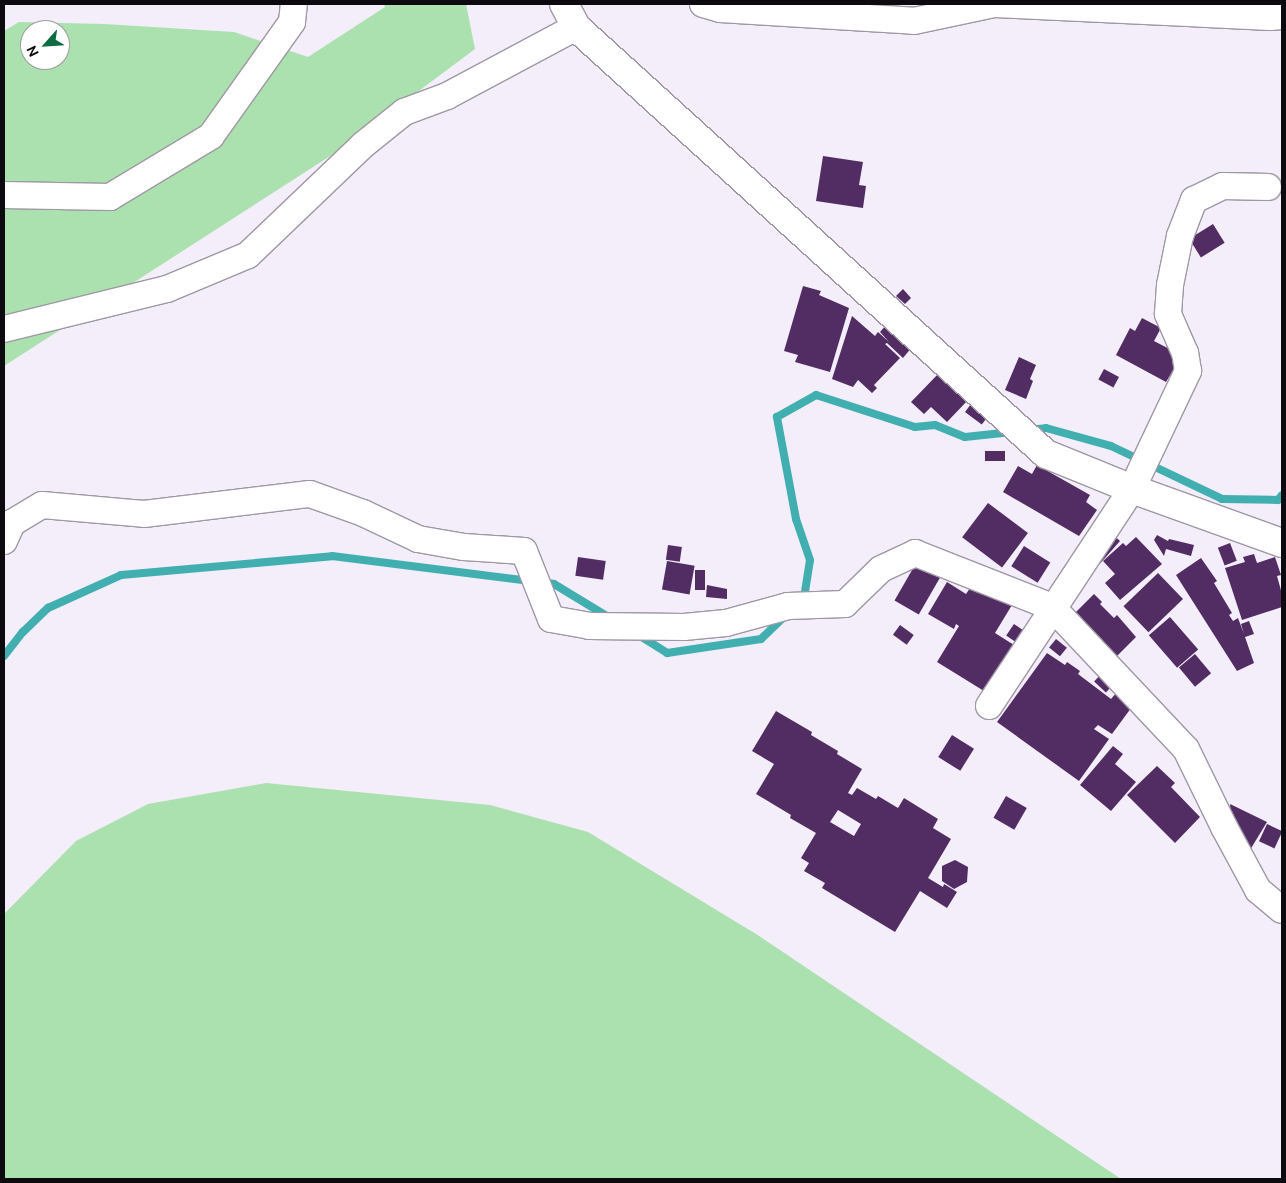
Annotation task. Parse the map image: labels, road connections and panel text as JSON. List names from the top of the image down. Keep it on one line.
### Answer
{"north":"bottom left"}
